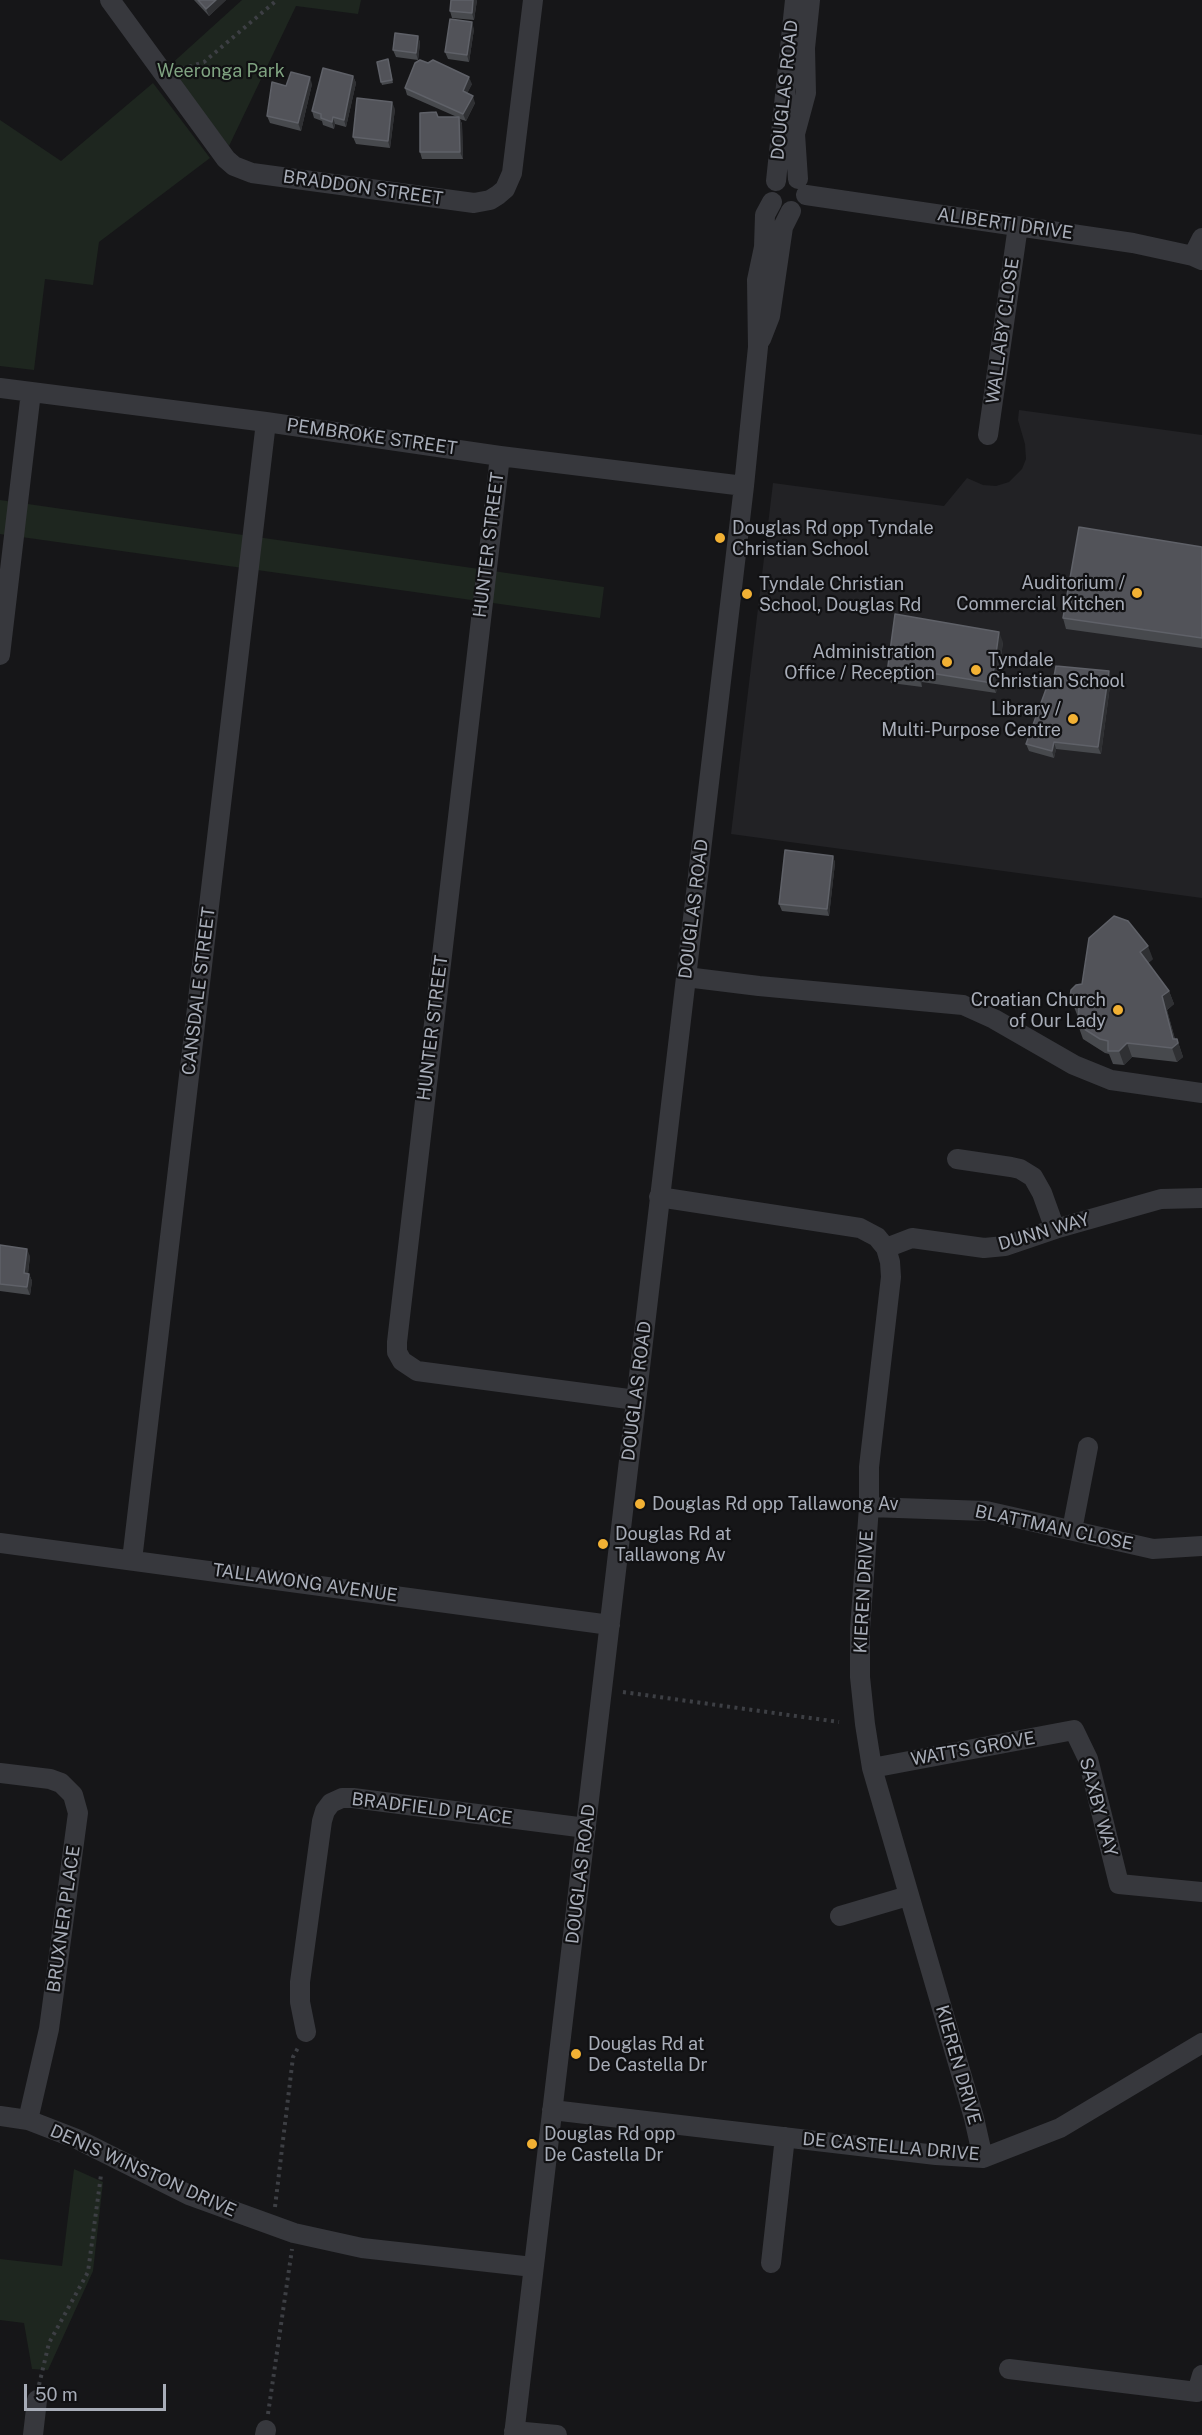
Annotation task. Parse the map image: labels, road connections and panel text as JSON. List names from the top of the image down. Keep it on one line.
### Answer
{"streets":{"street":["DOUGLAS ROAD","BRADDON STREET","ALIBERTI DRIVE","WALLABY CLOSE","PEMBROKE STREET","HUNTER STREET","CANSDALE STREET","DUNN WAY","BLATTMAN CLOSE","TALLAWONG AVENUE","KIEREN DRIVE","WATTS GROVE","SAXBY WAY","BRADFIELD PLACE","BRUXNER PLACE","DE CASTELLA DRIVE","DENIS WINSTON DRIVE"]},"crossings":[["DOUGLAS ROAD","ALIBERTI DRIVE"],["DOUGLAS ROAD","PEMBROKE STREET"],["DOUGLAS ROAD","HUNTER STREET"],["DOUGLAS ROAD","TALLAWONG AVENUE"],["DOUGLAS ROAD","BRADFIELD PLACE"],["DOUGLAS ROAD","DE CASTELLA DRIVE"],["DOUGLAS ROAD","DENIS WINSTON DRIVE"],["ALIBERTI DRIVE","WALLABY CLOSE"],["PEMBROKE STREET","HUNTER STREET"],["PEMBROKE STREET","CANSDALE STREET"],["CANSDALE STREET","TALLAWONG AVENUE"],["DUNN WAY","KIEREN DRIVE"],["BLATTMAN CLOSE","KIEREN DRIVE"],["KIEREN DRIVE","WATTS GROVE"],["KIEREN DRIVE","DE CASTELLA DRIVE"],["WATTS GROVE","SAXBY WAY"],["BRUXNER PLACE","DENIS WINSTON DRIVE"]],"parks":["Weeronga Park"],"places":["Douglas Rd opp Tyndale Christian School","Auditorium / Commercial Kitchen","Tyndale Christian School, Douglas Rd","Administration Office / Reception","Tyndale Christian School","Library / Multi-Purpose Centre","Croatian Church of Our Lady","Douglas Rd opp Tallawong Av","Douglas Rd at Tallawong Av","Douglas Rd at De Castella Dr","Douglas Rd opp De Castella Dr"],"scale_bar":"50 m"}
